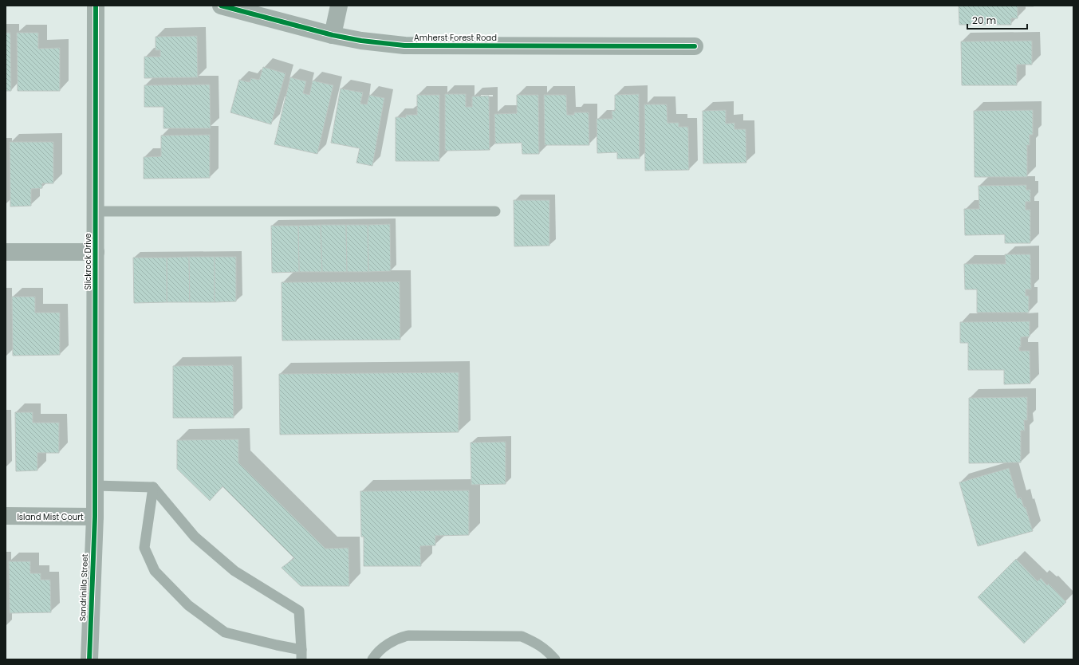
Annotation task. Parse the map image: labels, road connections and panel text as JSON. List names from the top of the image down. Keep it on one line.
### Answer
{"streets":{"street":["Amherst Forest Road","Slickrock Drive","Island Mist Court","Sandrinilla Street"]},"crossings":[["Slickrock Drive","Island Mist Court"],["Slickrock Drive","Sandrinilla Street"],["Island Mist Court","Sandrinilla Street"]],"scale_bar":"20 m"}
